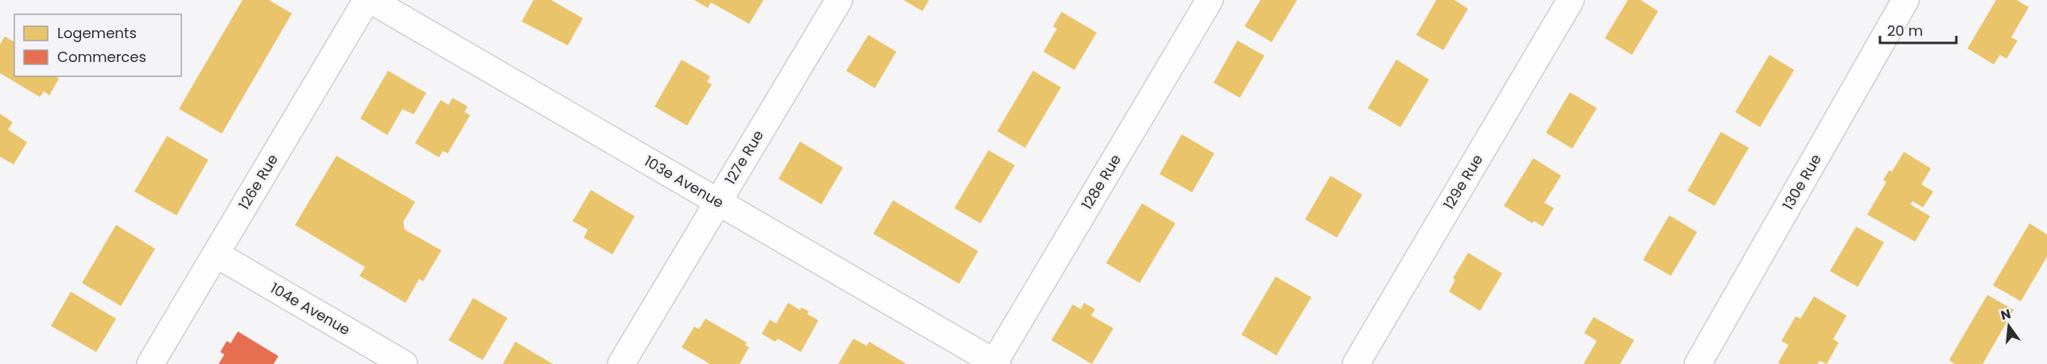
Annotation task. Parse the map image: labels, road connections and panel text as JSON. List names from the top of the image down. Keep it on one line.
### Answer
{"streets":{"street":["127e Rue","126e Rue","103e Avenue","128e Rue","129e Rue","130e Rue","104e Avenue"]},"crossings":[["127e Rue","103e Avenue"],["126e Rue","104e Avenue"],["103e Avenue","128e Rue"]],"legend":["Logements","Commerces"],"scale_bar":"20 m","north":"top"}
